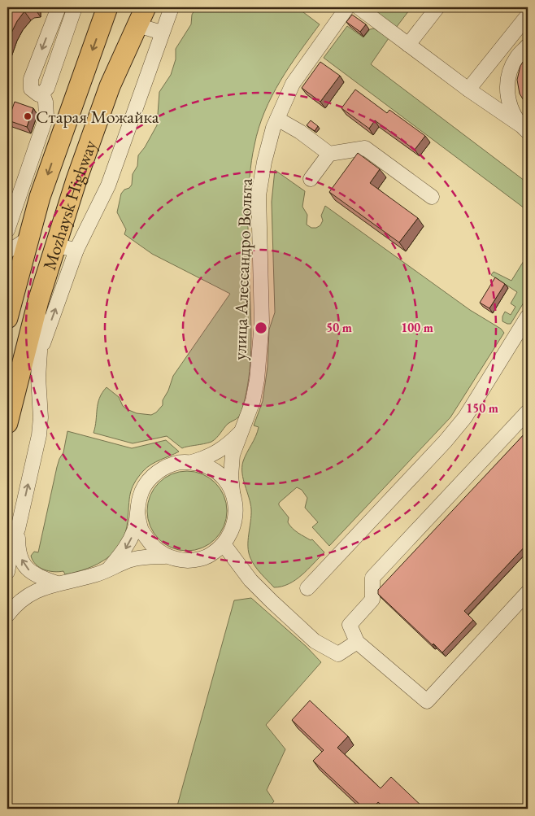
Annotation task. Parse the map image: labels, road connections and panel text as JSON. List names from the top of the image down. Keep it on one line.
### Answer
{"streets":{"highway":["Mozhaysk Highway"],"street":["улица Алессандро Вольта"]},"places":["Старая Можайка"],"rings":["50 m","100 m","150 m"]}
